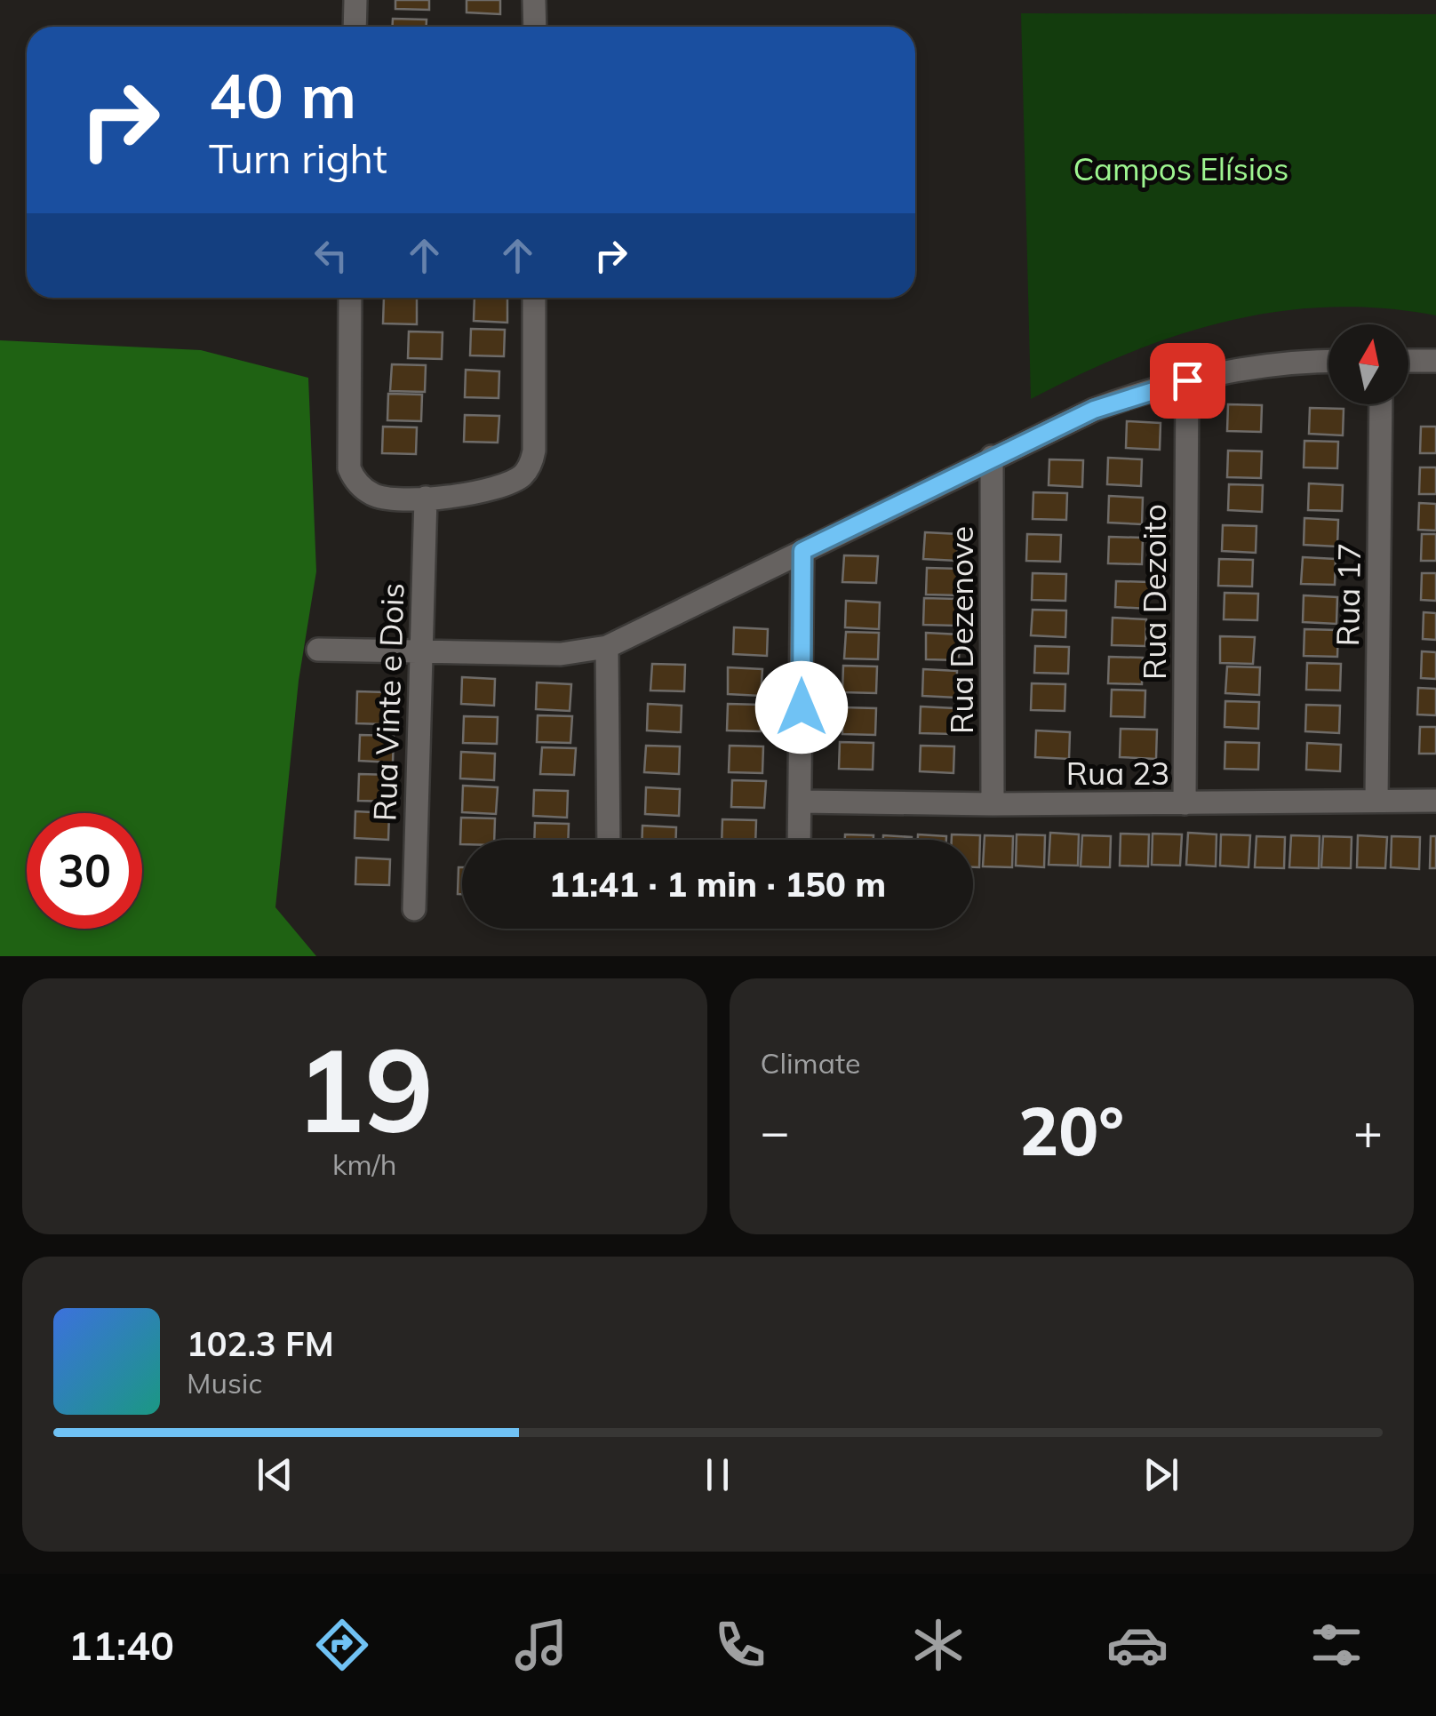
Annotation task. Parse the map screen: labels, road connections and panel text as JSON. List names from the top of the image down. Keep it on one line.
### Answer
{"streets":{"street":["Rua Dezoito","Rua 17","Rua Dezenove","Rua Vinte e Dois","Rua 23"]},"crossings":[["Rua Dezoito","Rua 23"],["Rua 17","Rua 23"],["Rua Dezenove","Rua 23"]],"parks":["Campos Elísios"],"north":"top","page":{"turn":["40 m","Turn right"],"limit":"30","trip":"11:41 · 1 min · 150 m","tile":[["19","km/h"],"Climate"],"heat":["−","20°","+"],"song":["102.3 FM","Music"],"tabs":"11:40"}}
